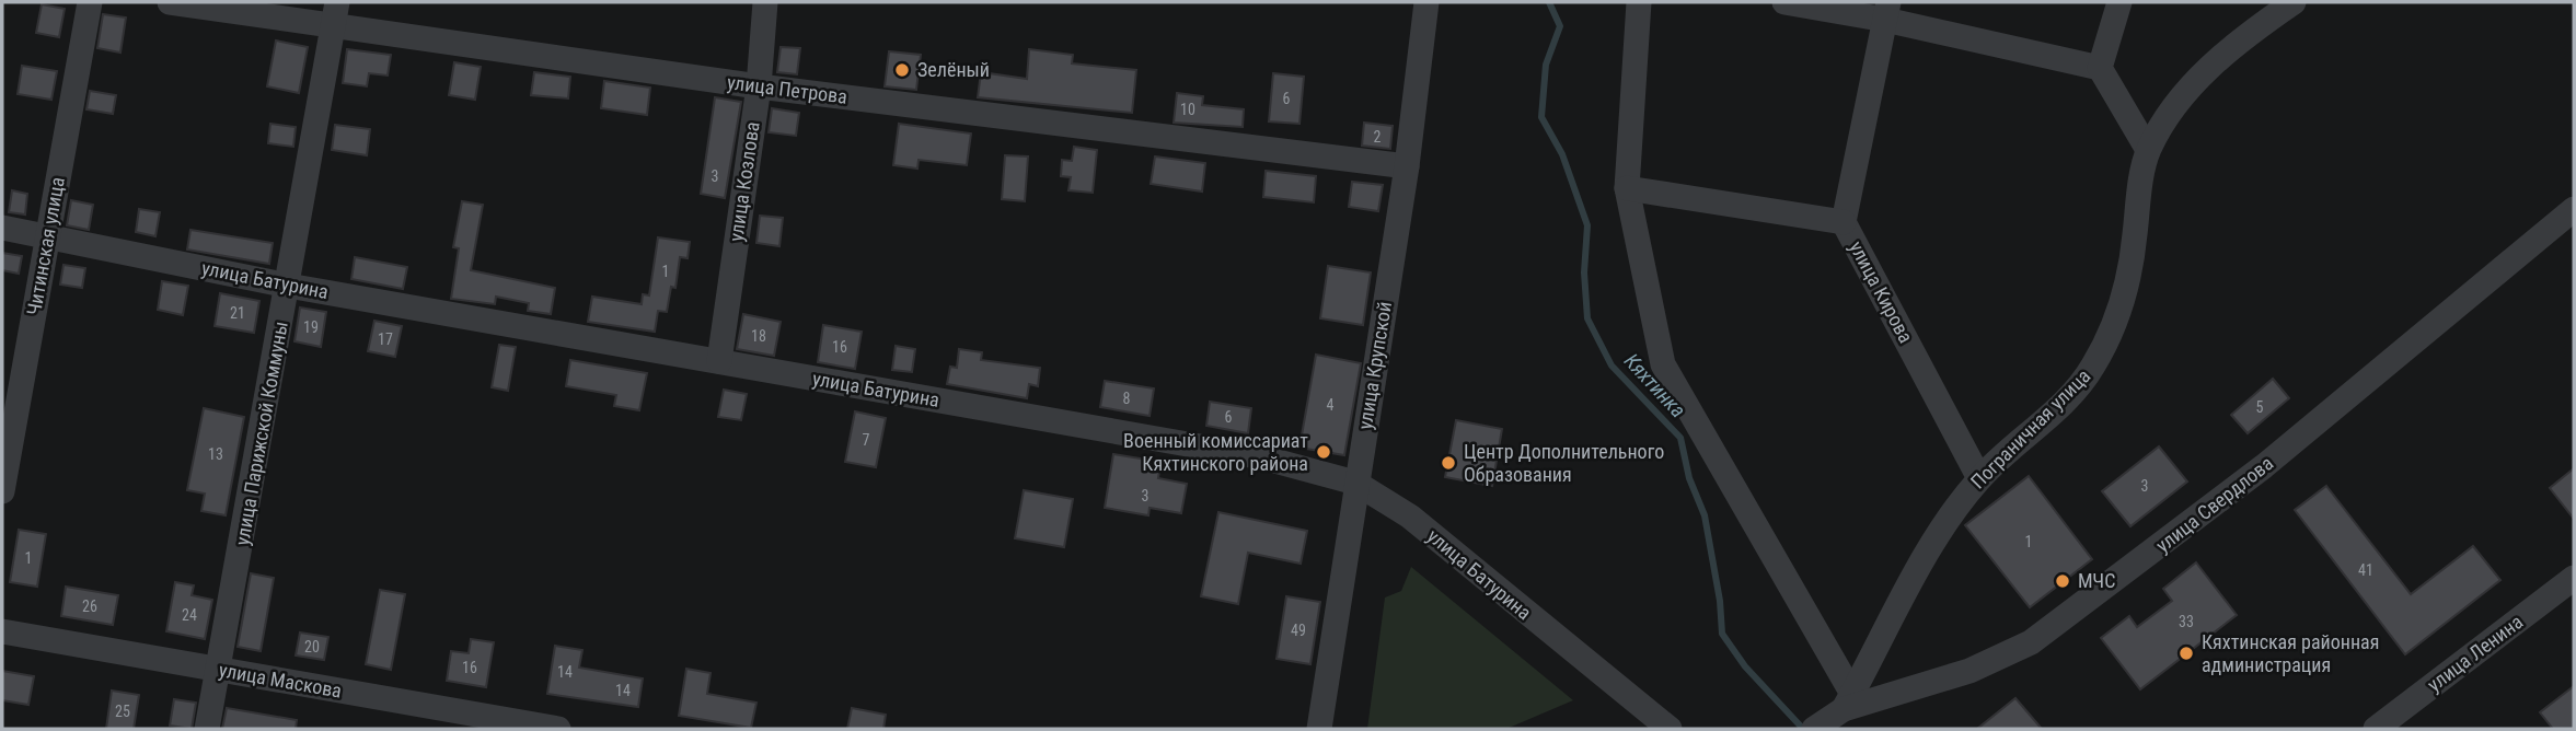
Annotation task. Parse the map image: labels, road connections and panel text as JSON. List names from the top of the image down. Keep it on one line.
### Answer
{"streets":{"street":["улица Петрова","улица Козлова","Читинская улица","улица Батурина","улица Кирова","улица Крупской","Пограничная улица","улица Парижской Коммуны","улица Свердлова","улица Ленина","улица Маскова"]},"crossings":[["улица Петрова","улица Козлова"],["улица Петрова","улица Крупской"],["улица Петрова","улица Парижской Коммуны"],["улица Козлова","улица Батурина"],["Читинская улица","улица Батурина"],["улица Батурина","улица Крупской"],["улица Батурина","улица Парижской Коммуны"],["улица Кирова","Пограничная улица"],["Пограничная улица","улица Свердлова"],["улица Парижской Коммуны","улица Маскова"]],"water":["Кяхтинка"],"places":["Зелёный","Военный комиссариат Кяхтинского района","Центр Дополнительного Образования","МЧС","Кяхтинская районная администрация"],"house_numbers":["6","10","2","3","1","21","19","18","17","16","8","4","5","6","7","13","3","3","1","1","41","26","24","33","49","20","16","14","14","25"]}
